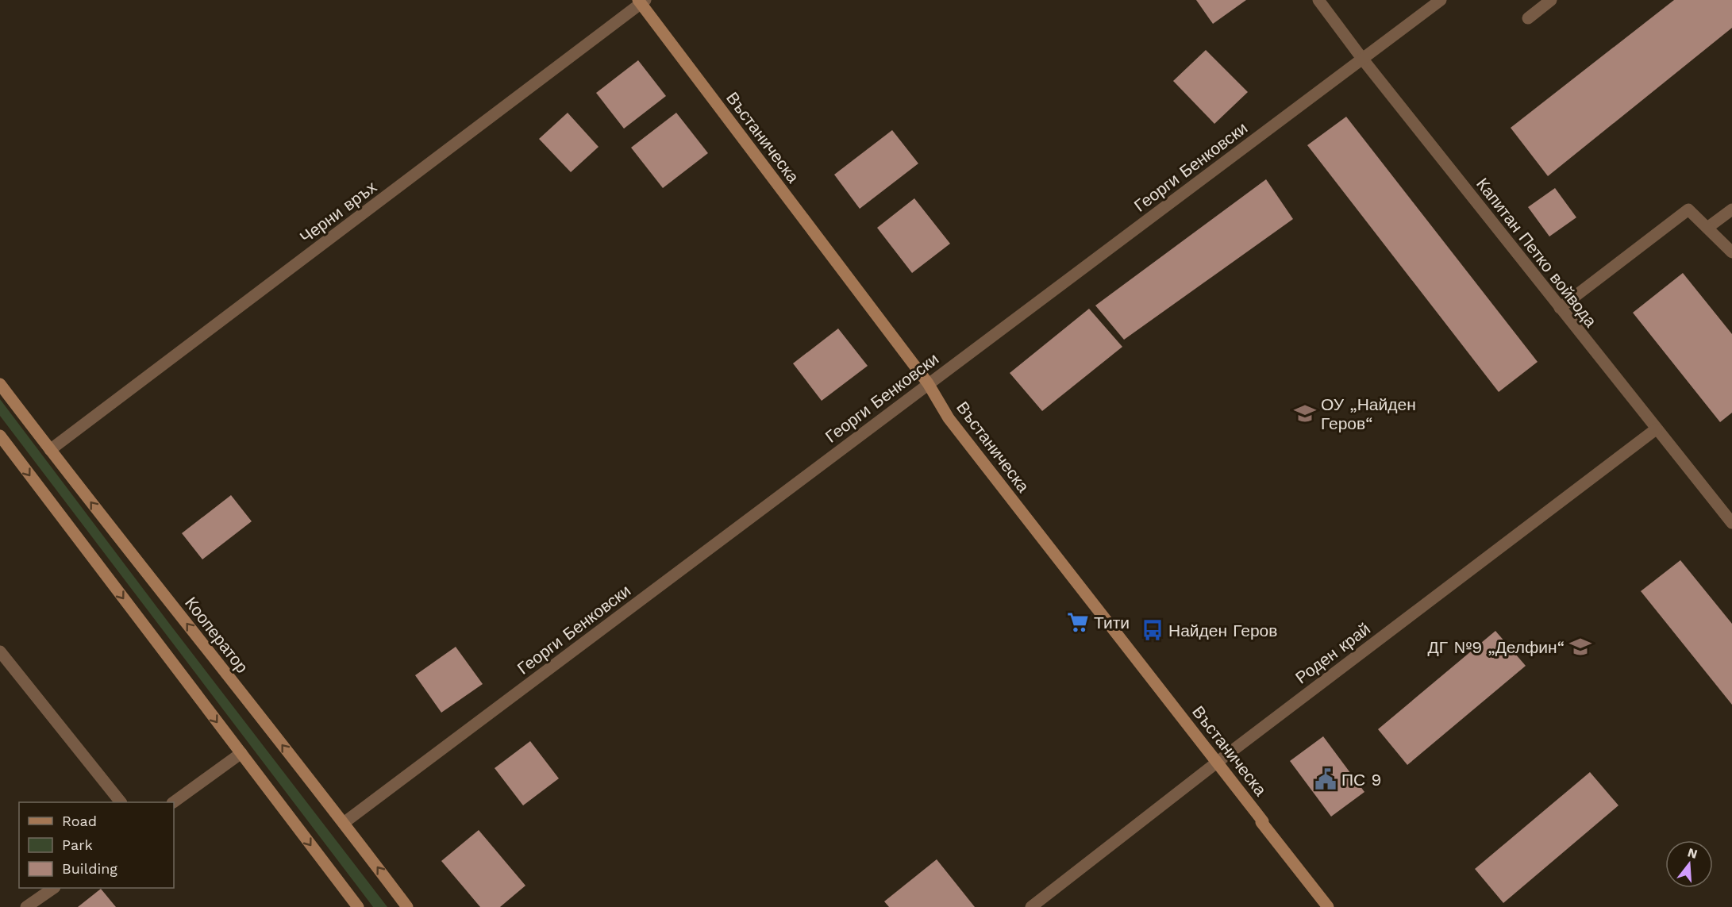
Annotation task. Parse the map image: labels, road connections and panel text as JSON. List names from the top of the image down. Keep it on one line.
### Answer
{"streets":{"street":["Въстаническа","Георги Бенковски","Черни връх","Капитан Петко войвода","Кооператор","Роден край"]},"crossings":[["Въстаническа","Георги Бенковски"],["Въстаническа","Черни връх"],["Въстаническа","Роден край"],["Георги Бенковски","Капитан Петко войвода"],["Георги Бенковски","Кооператор"],["Черни връх","Кооператор"],["Капитан Петко войвода","Роден край"]],"places":{"school or university":["ОУ „Найден Геров“","ДГ №9 „Делфин“"],"supermarket":["Тити"],"bus stop":["Найден Геров"],"public building":["ПС 9"]},"legend":["Road","Park","Building"],"north":"top"}
